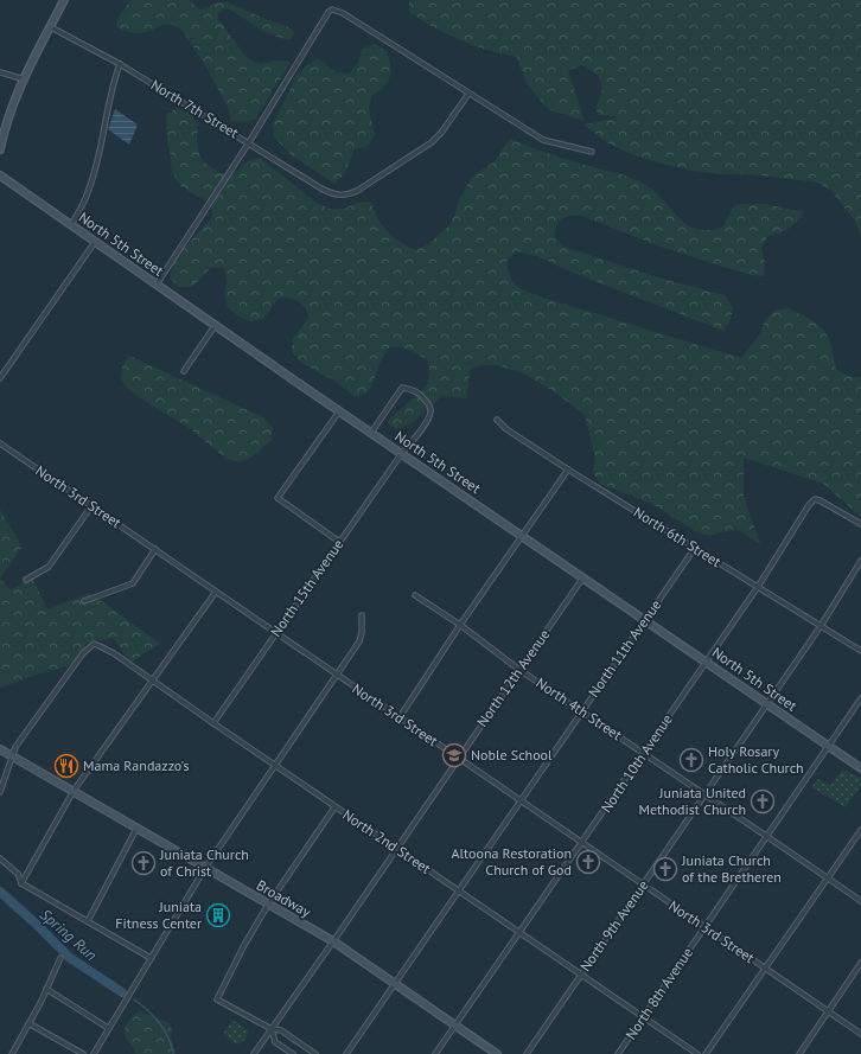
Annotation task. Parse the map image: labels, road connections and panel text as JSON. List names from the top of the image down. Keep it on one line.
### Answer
{"streets":{"street":["North 7th Street","North 5th Street","North 3rd Street","North 6th Street","North 15th Avenue","North 11th Avenue","North 12th Avenue","North 4th Street","North 10th Avenue","North 2nd Street","Broadway","North 9th Avenue","North 8th Avenue"]},"crossings":[["North 5th Street","North 15th Avenue"],["North 5th Street","North 11th Avenue"],["North 5th Street","North 12th Avenue"],["North 5th Street","North 10th Avenue"],["North 5th Street","North 9th Avenue"],["North 5th Street","North 8th Avenue"],["North 3rd Street","North 15th Avenue"],["North 3rd Street","North 11th Avenue"],["North 3rd Street","North 12th Avenue"],["North 3rd Street","North 10th Avenue"],["North 3rd Street","North 9th Avenue"],["North 3rd Street","North 8th Avenue"],["North 6th Street","North 11th Avenue"],["North 6th Street","North 10th Avenue"],["North 6th Street","North 9th Avenue"],["North 15th Avenue","North 2nd Street"],["North 11th Avenue","North 4th Street"],["North 11th Avenue","North 2nd Street"],["North 11th Avenue","Broadway"],["North 12th Avenue","North 4th Street"],["North 12th Avenue","North 2nd Street"],["North 12th Avenue","Broadway"],["North 4th Street","North 10th Avenue"],["North 4th Street","North 9th Avenue"],["North 4th Street","North 8th Avenue"],["North 10th Avenue","North 2nd Street"],["North 10th Avenue","Broadway"],["North 2nd Street","Broadway"],["North 2nd Street","North 9th Avenue"],["North 2nd Street","North 8th Avenue"]],"water":["Spring Run"],"places":{"school or university":["Noble School"],"church":["Holy Rosary Catholic Church","Juniata United Methodist Church","Altoona Restoration Church of God","Juniata Church of Christ","Juniata Church of the Bretheren"],"restaurant":["Mama Randazzo's"],"building":["Juniata Fitness Center"]}}
